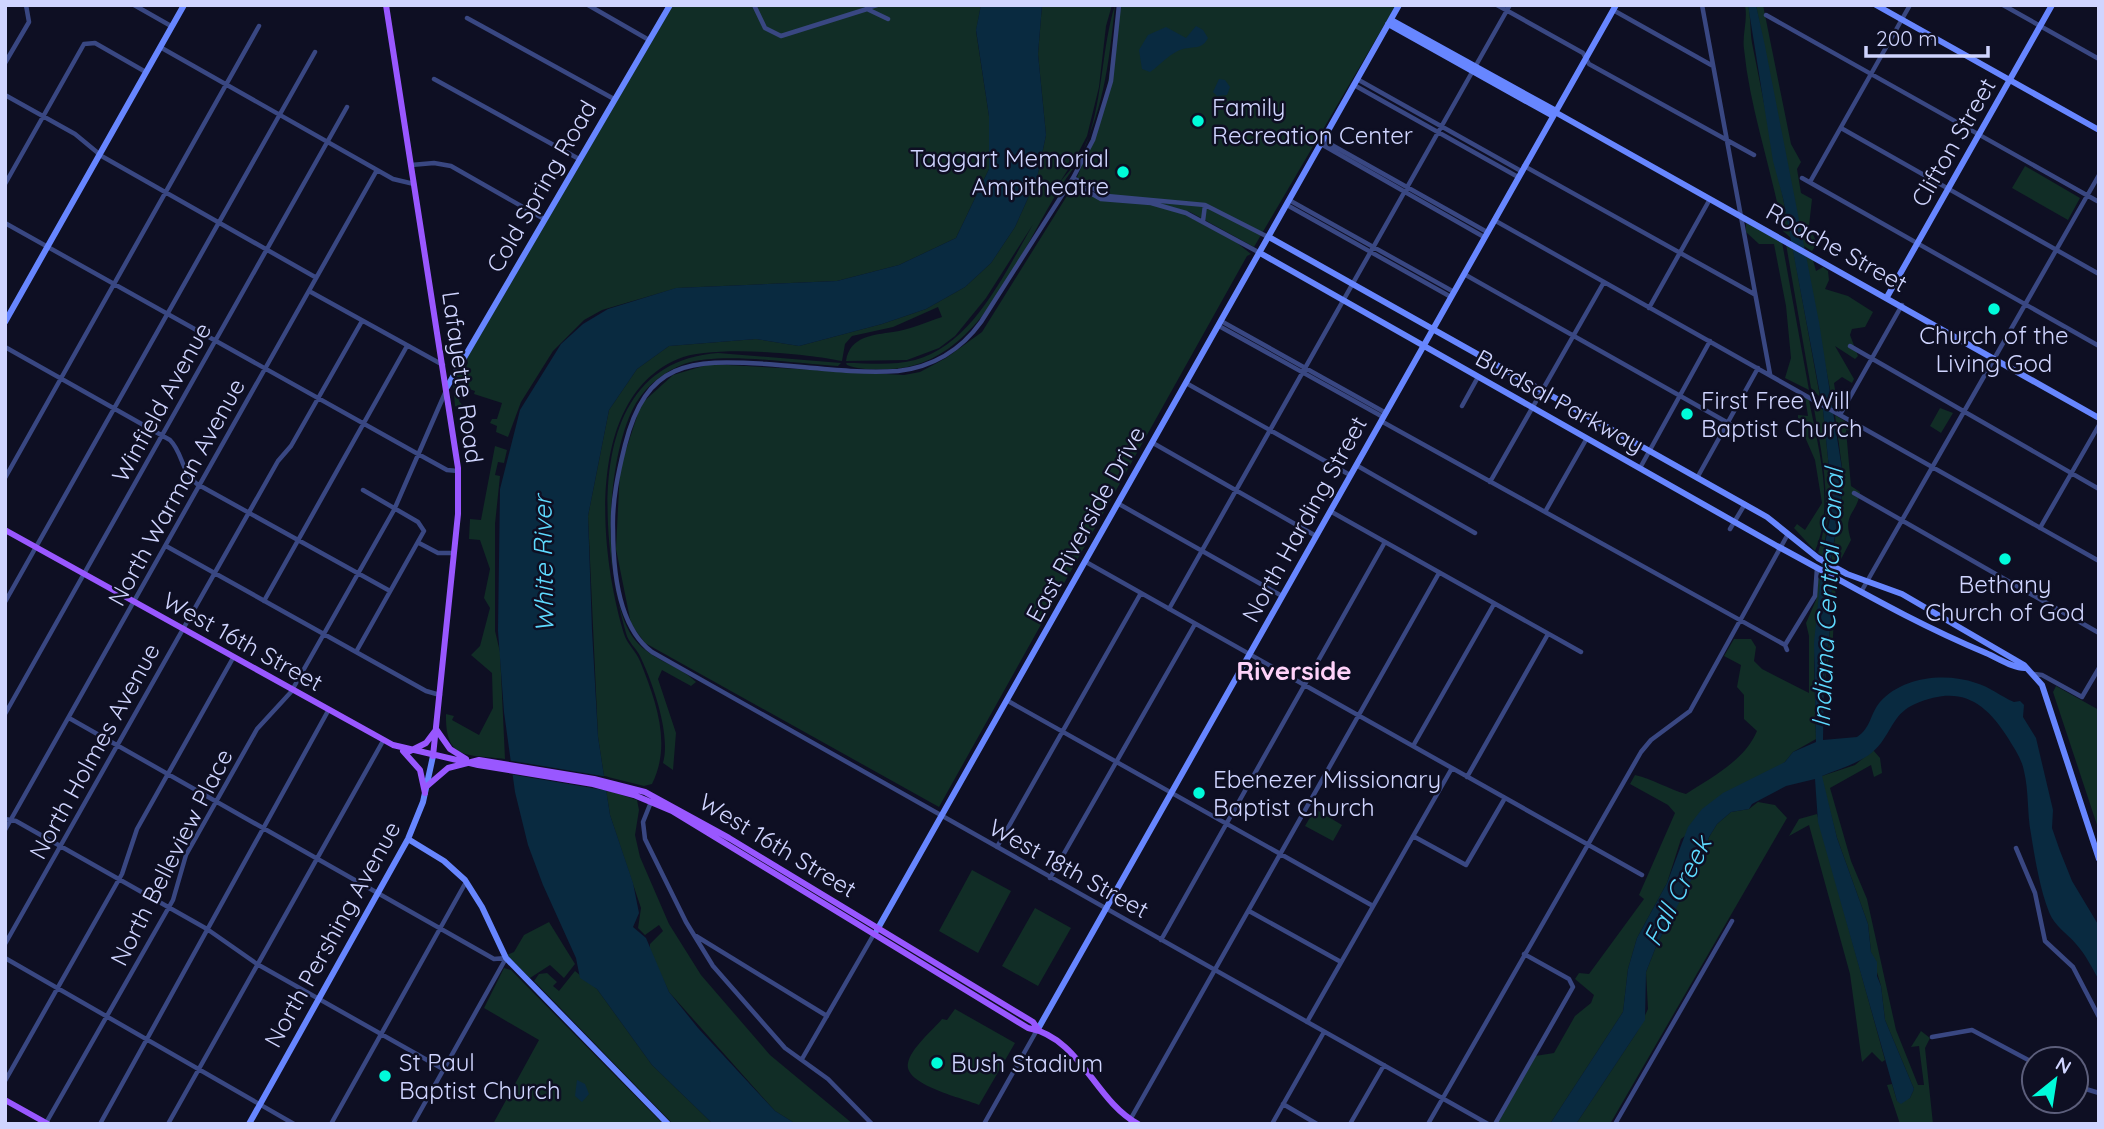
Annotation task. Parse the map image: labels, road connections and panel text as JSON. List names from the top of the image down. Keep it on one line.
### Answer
{"streets":{"main road":["Lafayette Road","West 16th Street"],"street":["Clifton Street","Cold Spring Road","Roache Street","Burdsal Parkway","Winfield Avenue","North Warman Avenue","North Harding Street","East Riverside Drive","North Holmes Avenue","North Belleview Place","West 18th Street","North Pershing Avenue"]},"crossings":[["Clifton Street","Roache Street"],["Cold Spring Road","Lafayette Road"],["Cold Spring Road","North Belleview Place"],["Roache Street","North Harding Street"],["Roache Street","East Riverside Drive"],["Lafayette Road","West 16th Street"],["Lafayette Road","North Belleview Place"],["Lafayette Road","North Pershing Avenue"],["Burdsal Parkway","North Harding Street"],["Burdsal Parkway","East Riverside Drive"],["Burdsal Parkway","West 18th Street"],["Winfield Avenue","West 16th Street"],["North Warman Avenue","West 16th Street"],["North Harding Street","West 16th Street"],["North Harding Street","West 18th Street"],["East Riverside Drive","West 16th Street"],["East Riverside Drive","West 18th Street"],["West 16th Street","North Holmes Avenue"],["West 16th Street","North Belleview Place"],["West 16th Street","North Pershing Avenue"]],"districts":["Riverside"],"water":["White River","Indiana Central Canal","Fall Creek"],"places":["Family Recreation Center","Taggart Memorial Ampitheatre","Church of the Living God","First Free Will Baptist Church","Bethany Church of God","Ebenezer Missionary Baptist Church","Bush Stadium","St Paul Baptist Church"],"scale_bar":"200 m","north":"top right"}
